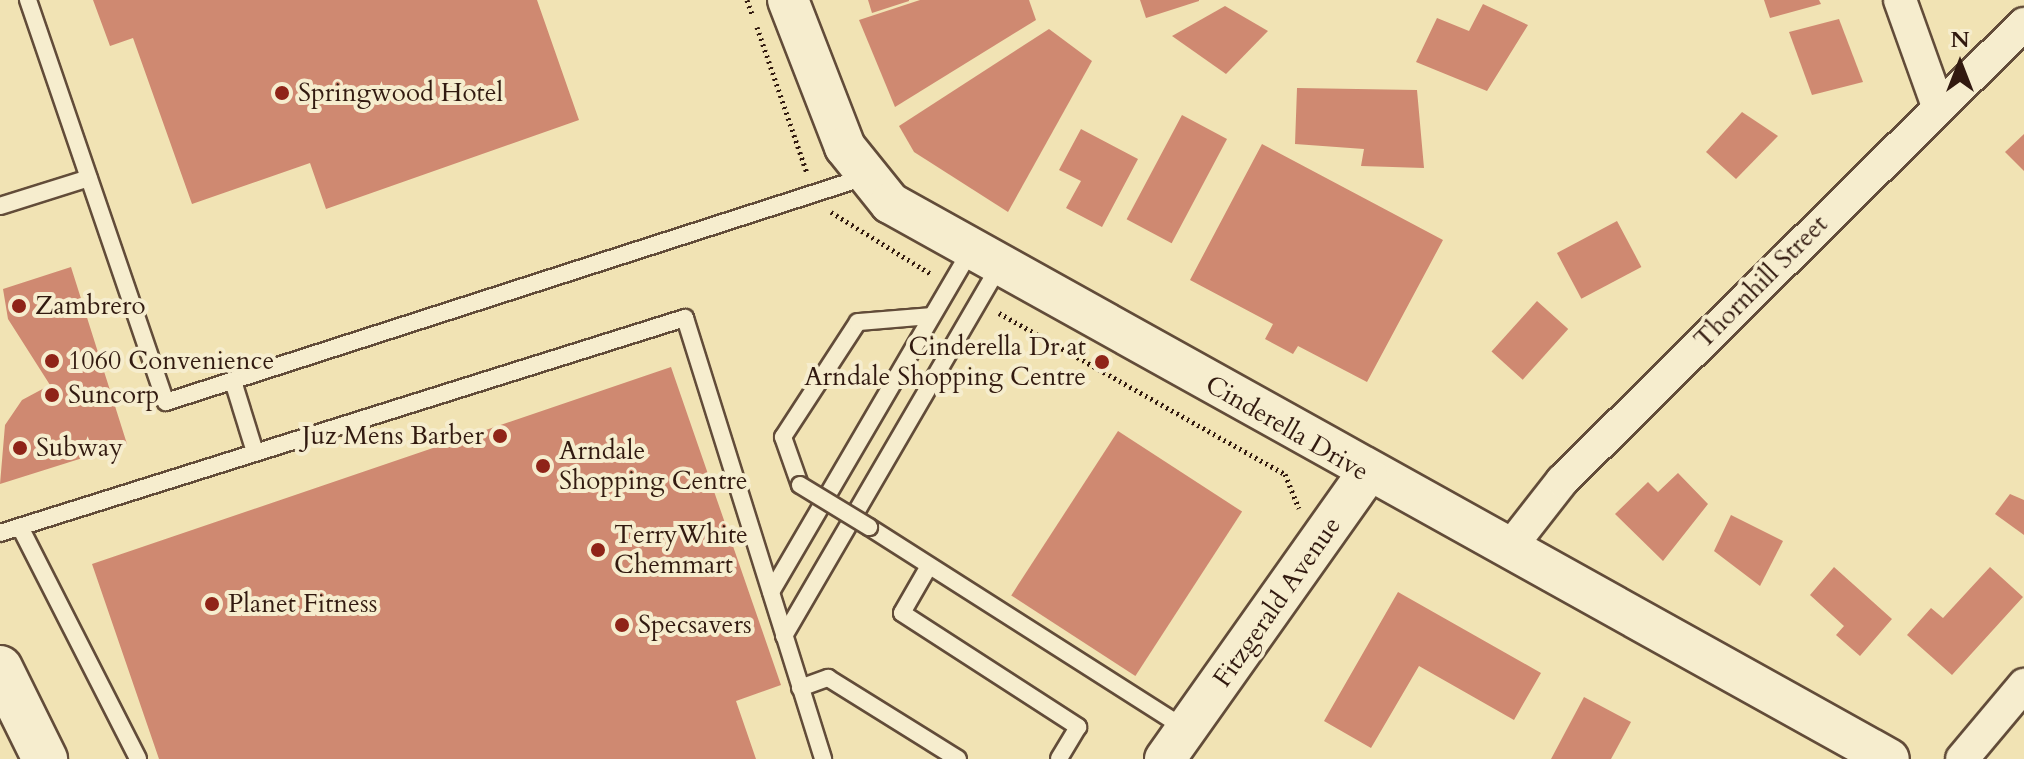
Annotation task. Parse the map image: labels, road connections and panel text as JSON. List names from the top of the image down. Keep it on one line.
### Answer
{"streets":{"street":["Thornhill Street","Cinderella Drive","Fitzgerald Avenue"]},"crossings":[["Thornhill Street","Cinderella Drive"],["Cinderella Drive","Fitzgerald Avenue"]],"places":["Springwood Hotel","Zambrero","1060 Convenience","Cinderella Dr at Arndale Shopping Centre","Suncorp","Juz Mens Barber","Subway","Arndale Shopping Centre","TerryWhite Chemmart","Planet Fitness","Specsavers"],"north":"top"}
